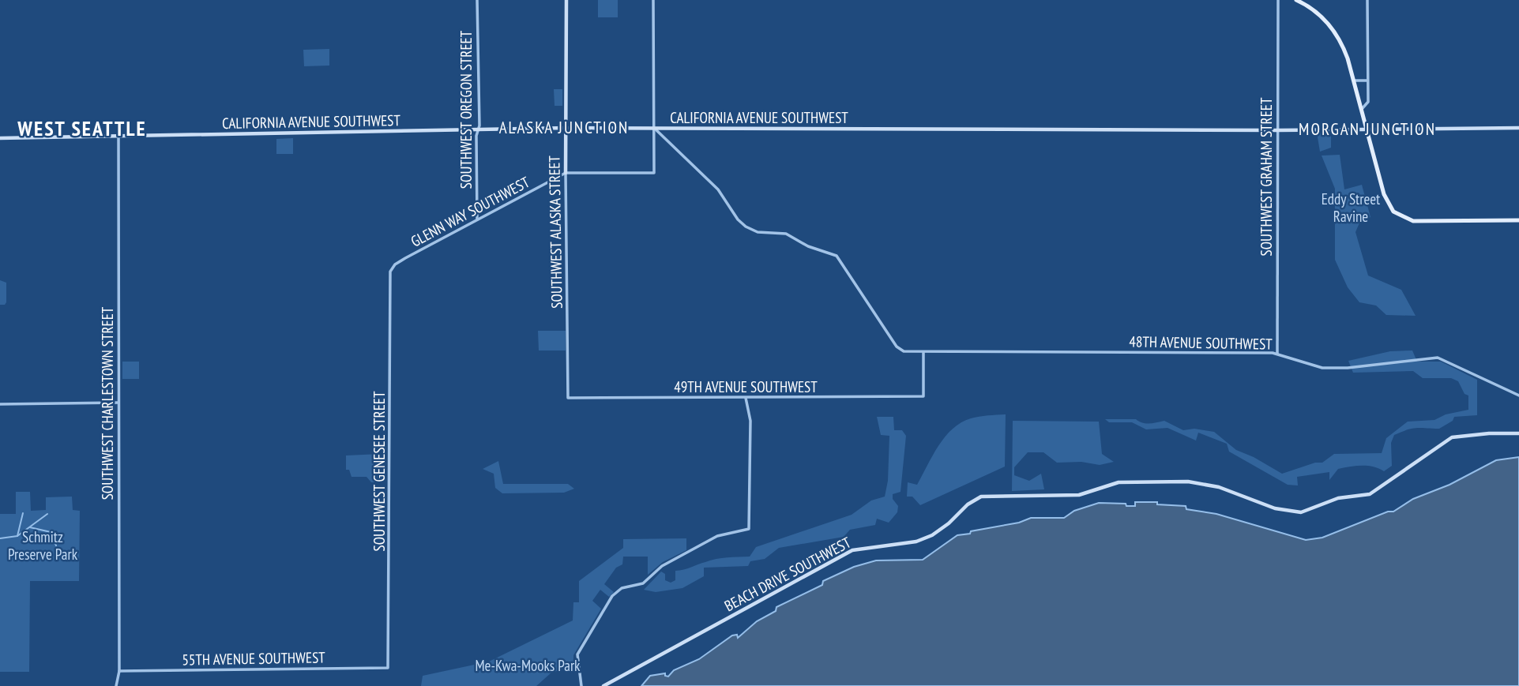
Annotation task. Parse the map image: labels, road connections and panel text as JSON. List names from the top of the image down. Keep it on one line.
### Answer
{"streets":{"main road":["CALIFORNIA AVENUE SOUTHWEST","SOUTHWEST ALASKA STREET","BEACH DRIVE SOUTHWEST"],"street":["SOUTHWEST OREGON STREET","SOUTHWEST GRAHAM STREET","GLENN WAY SOUTHWEST","48TH AVENUE SOUTHWEST","49TH AVENUE SOUTHWEST","SOUTHWEST CHARLESTOWN STREET","SOUTHWEST GENESEE STREET","55TH AVENUE SOUTHWEST"]},"crossings":[["SOUTHWEST OREGON STREET","CALIFORNIA AVENUE SOUTHWEST"],["SOUTHWEST OREGON STREET","GLENN WAY SOUTHWEST"],["CALIFORNIA AVENUE SOUTHWEST","SOUTHWEST GRAHAM STREET"],["CALIFORNIA AVENUE SOUTHWEST","SOUTHWEST ALASKA STREET"],["CALIFORNIA AVENUE SOUTHWEST","48TH AVENUE SOUTHWEST"],["CALIFORNIA AVENUE SOUTHWEST","SOUTHWEST CHARLESTOWN STREET"],["SOUTHWEST GRAHAM STREET","48TH AVENUE SOUTHWEST"],["GLENN WAY SOUTHWEST","SOUTHWEST ALASKA STREET"],["GLENN WAY SOUTHWEST","SOUTHWEST GENESEE STREET"],["SOUTHWEST ALASKA STREET","49TH AVENUE SOUTHWEST"],["48TH AVENUE SOUTHWEST","49TH AVENUE SOUTHWEST"],["SOUTHWEST CHARLESTOWN STREET","55TH AVENUE SOUTHWEST"],["SOUTHWEST GENESEE STREET","55TH AVENUE SOUTHWEST"]],"districts":["ALASKA JUNCTION","WEST SEATTLE","MORGAN JUNCTION"],"parks":["Eddy Street Ravine","Schmitz Preserve Park","Me-Kwa-Mooks Park"]}
